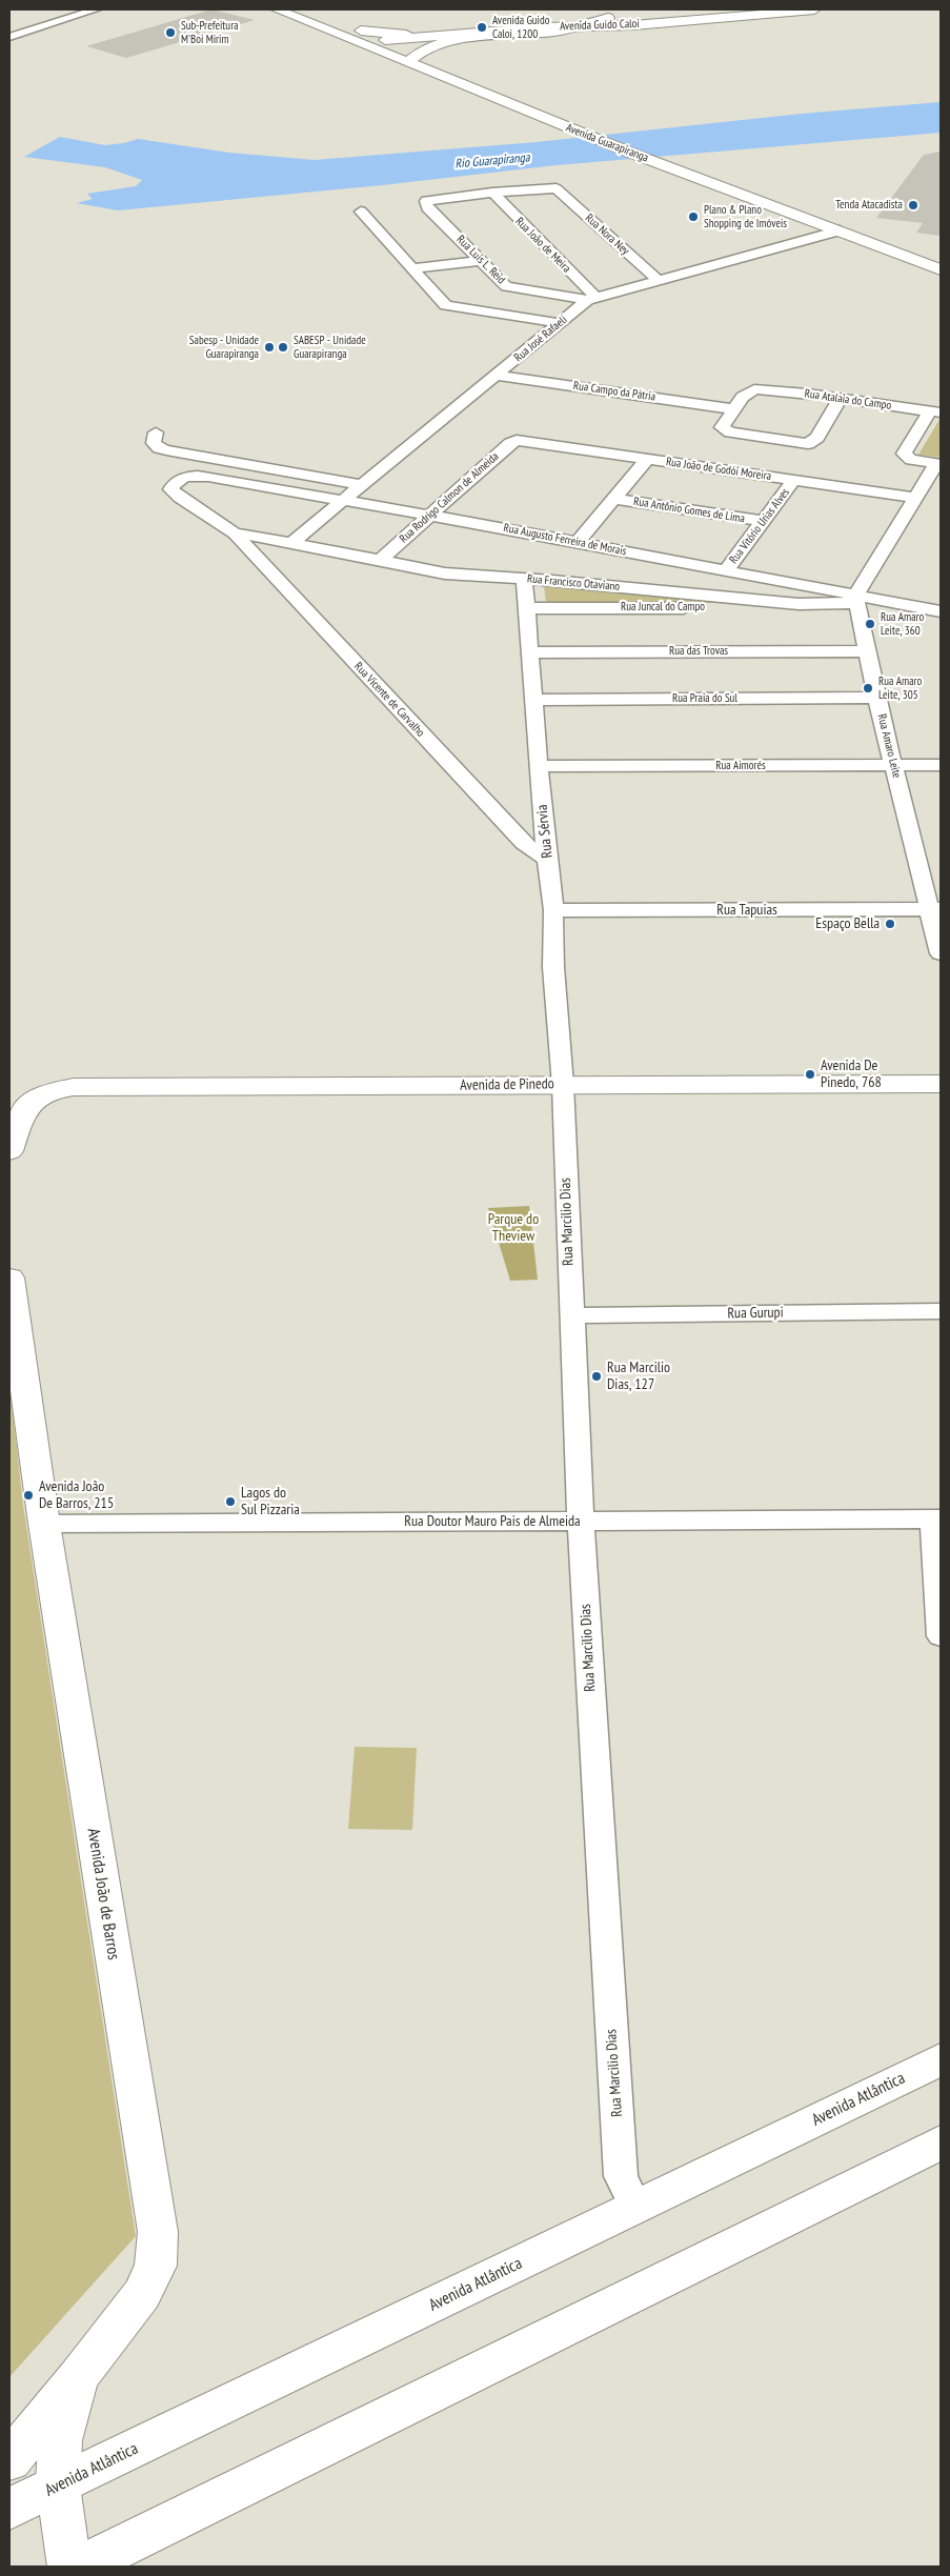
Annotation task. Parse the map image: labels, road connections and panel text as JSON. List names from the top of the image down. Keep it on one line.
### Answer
{"streets":{"main road":["Avenida Guido Caloi","Avenida Guarapiranga","Avenida de Pinedo","Avenida João de Barros","Avenida Atlântica"],"street":["Rua Nora Ney","Rua João de Meira","Rua Luis L. Reid","Rua José Rafaeli","Rua Campo da Pátria","Rua Atalaia do Campo","Rua João de Godói Moreira","Rua Rodrigo Calmon de Almeida","Rua Antônio Gomes de Lima","Rua Vitório Urias Alves","Rua Augusto Ferreira de Morais","Rua Francisco Otaviano","Rua Juncal do Campo","Rua das Trovas","Rua Praia do Sul","Rua Vicente de Carvalho","Rua Amaro Leite","Rua Aimorés","Rua Sérvia","Rua Tapuias","Rua Marcilio Dias","Rua Gurupi","Rua Doutor Mauro Pais de Almeida"]},"crossings":[["Avenida Guido Caloi","Avenida Guarapiranga"],["Avenida Guarapiranga","Rua José Rafaeli"],["Rua Nora Ney","Rua João de Meira"],["Rua Nora Ney","Rua Luis L. Reid"],["Rua Nora Ney","Rua José Rafaeli"],["Rua João de Meira","Rua Luis L. Reid"],["Rua João de Meira","Rua José Rafaeli"],["Rua Luis L. Reid","Rua José Rafaeli"],["Rua José Rafaeli","Rua Campo da Pátria"],["Rua José Rafaeli","Rua Augusto Ferreira de Morais"],["Rua José Rafaeli","Rua Francisco Otaviano"],["Rua Campo da Pátria","Rua Atalaia do Campo"],["Rua João de Godói Moreira","Rua Rodrigo Calmon de Almeida"],["Rua João de Godói Moreira","Rua Vitório Urias Alves"],["Rua Rodrigo Calmon de Almeida","Rua Augusto Ferreira de Morais"],["Rua Rodrigo Calmon de Almeida","Rua Francisco Otaviano"],["Rua Antônio Gomes de Lima","Rua Vitório Urias Alves"],["Rua Vitório Urias Alves","Rua Augusto Ferreira de Morais"],["Rua Augusto Ferreira de Morais","Rua Francisco Otaviano"],["Rua Augusto Ferreira de Morais","Rua Vicente de Carvalho"],["Rua Augusto Ferreira de Morais","Rua Amaro Leite"],["Rua Francisco Otaviano","Rua Juncal do Campo"],["Rua Francisco Otaviano","Rua Vicente de Carvalho"],["Rua Francisco Otaviano","Rua Amaro Leite"],["Rua Francisco Otaviano","Rua Sérvia"],["Rua Juncal do Campo","Rua Sérvia"],["Rua das Trovas","Rua Amaro Leite"],["Rua das Trovas","Rua Sérvia"],["Rua Praia do Sul","Rua Amaro Leite"],["Rua Praia do Sul","Rua Sérvia"],["Rua Vicente de Carvalho","Rua Sérvia"],["Rua Amaro Leite","Rua Aimorés"],["Rua Amaro Leite","Rua Tapuias"],["Rua Aimorés","Rua Sérvia"],["Rua Sérvia","Rua Tapuias"],["Rua Sérvia","Avenida de Pinedo"],["Rua Sérvia","Rua Marcilio Dias"],["Avenida de Pinedo","Rua Marcilio Dias"],["Rua Marcilio Dias","Rua Gurupi"],["Rua Marcilio Dias","Rua Doutor Mauro Pais de Almeida"],["Rua Marcilio Dias","Avenida Atlântica"],["Rua Doutor Mauro Pais de Almeida","Avenida João de Barros"],["Avenida João de Barros","Avenida Atlântica"]],"water":["Rio Guarapiranga"],"parks":["Parque do Theview"],"places":["Avenida Guido Caloi, 1200","Sub-Prefeitura M'Boi Mirim","Tenda Atacadista","Plano & Plano Shopping de Imóveis","Sabesp - Unidade Guarapiranga","SABESP - Unidade Guarapiranga","Rua Amaro Leite, 360","Rua Amaro Leite, 305","Espaço Bella","Avenida De Pinedo, 768","Rua Marcilio Dias, 127","Avenida João De Barros, 215","Lagos do Sul Pizzaria"]}
